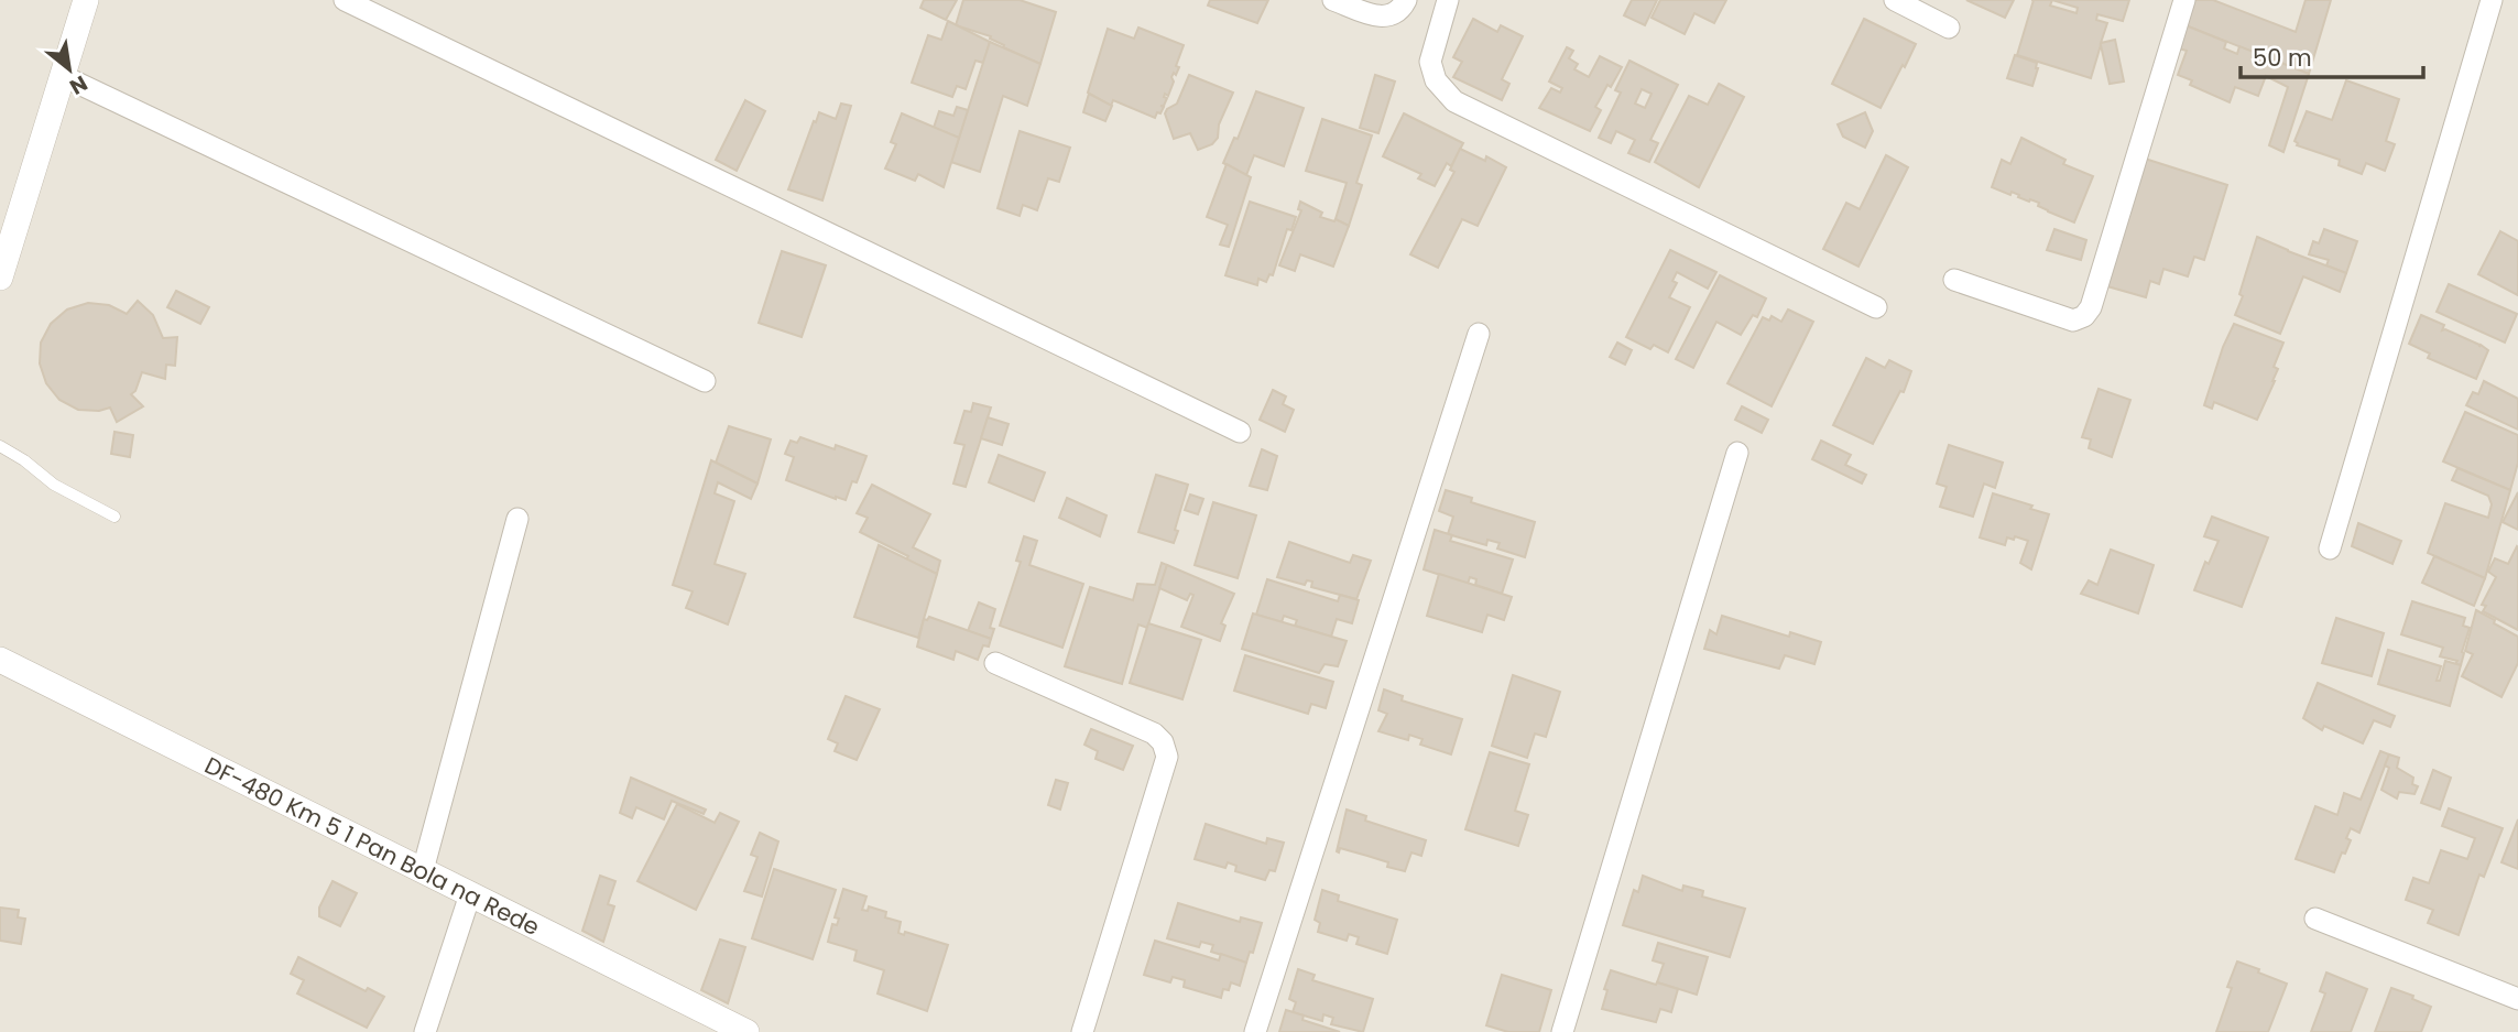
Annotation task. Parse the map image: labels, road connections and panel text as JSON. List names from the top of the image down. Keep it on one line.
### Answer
{"streets":{"street":["DF-480 Km 5 1 Pan Bola na Rede"]},"scale_bar":"50 m","north":"bottom right"}
